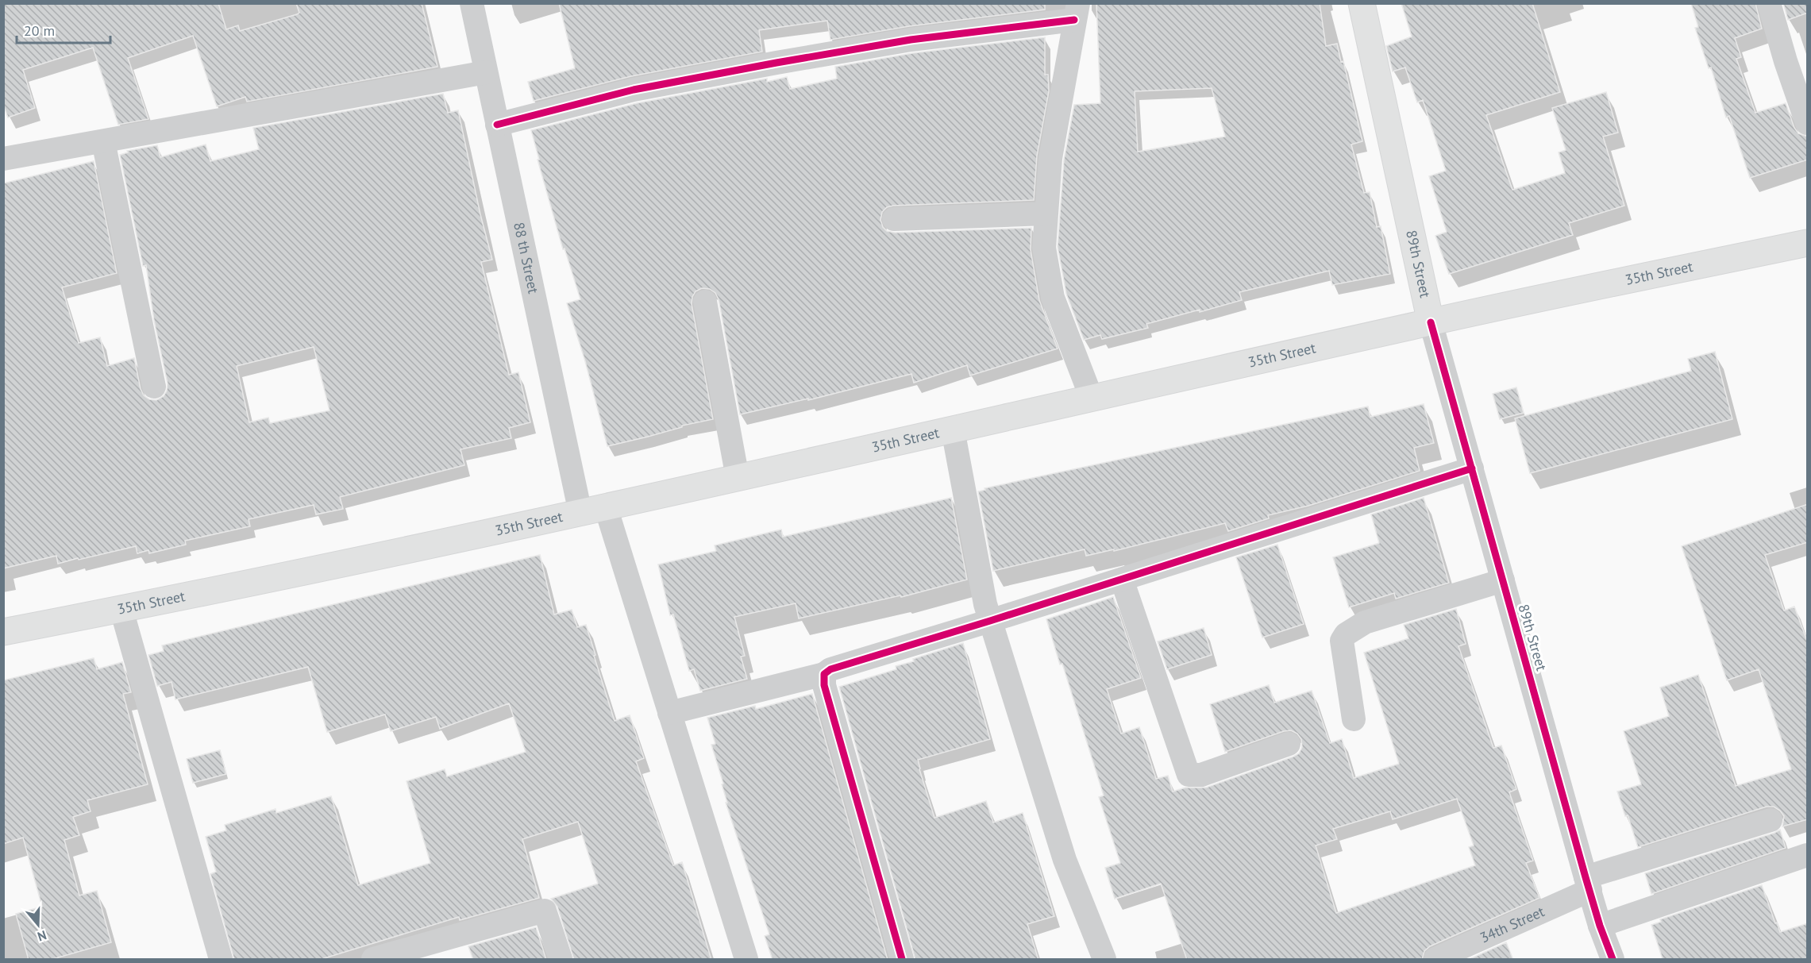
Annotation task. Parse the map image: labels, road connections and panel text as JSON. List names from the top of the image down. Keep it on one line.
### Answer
{"streets":{"main road":["89th Street","35th Street"],"street":["88 th Street","34th Street"]},"crossings":[["88 th Street","35th Street"],["89th Street","35th Street"],["89th Street","34th Street"]],"scale_bar":"20 m","north":"bottom"}
